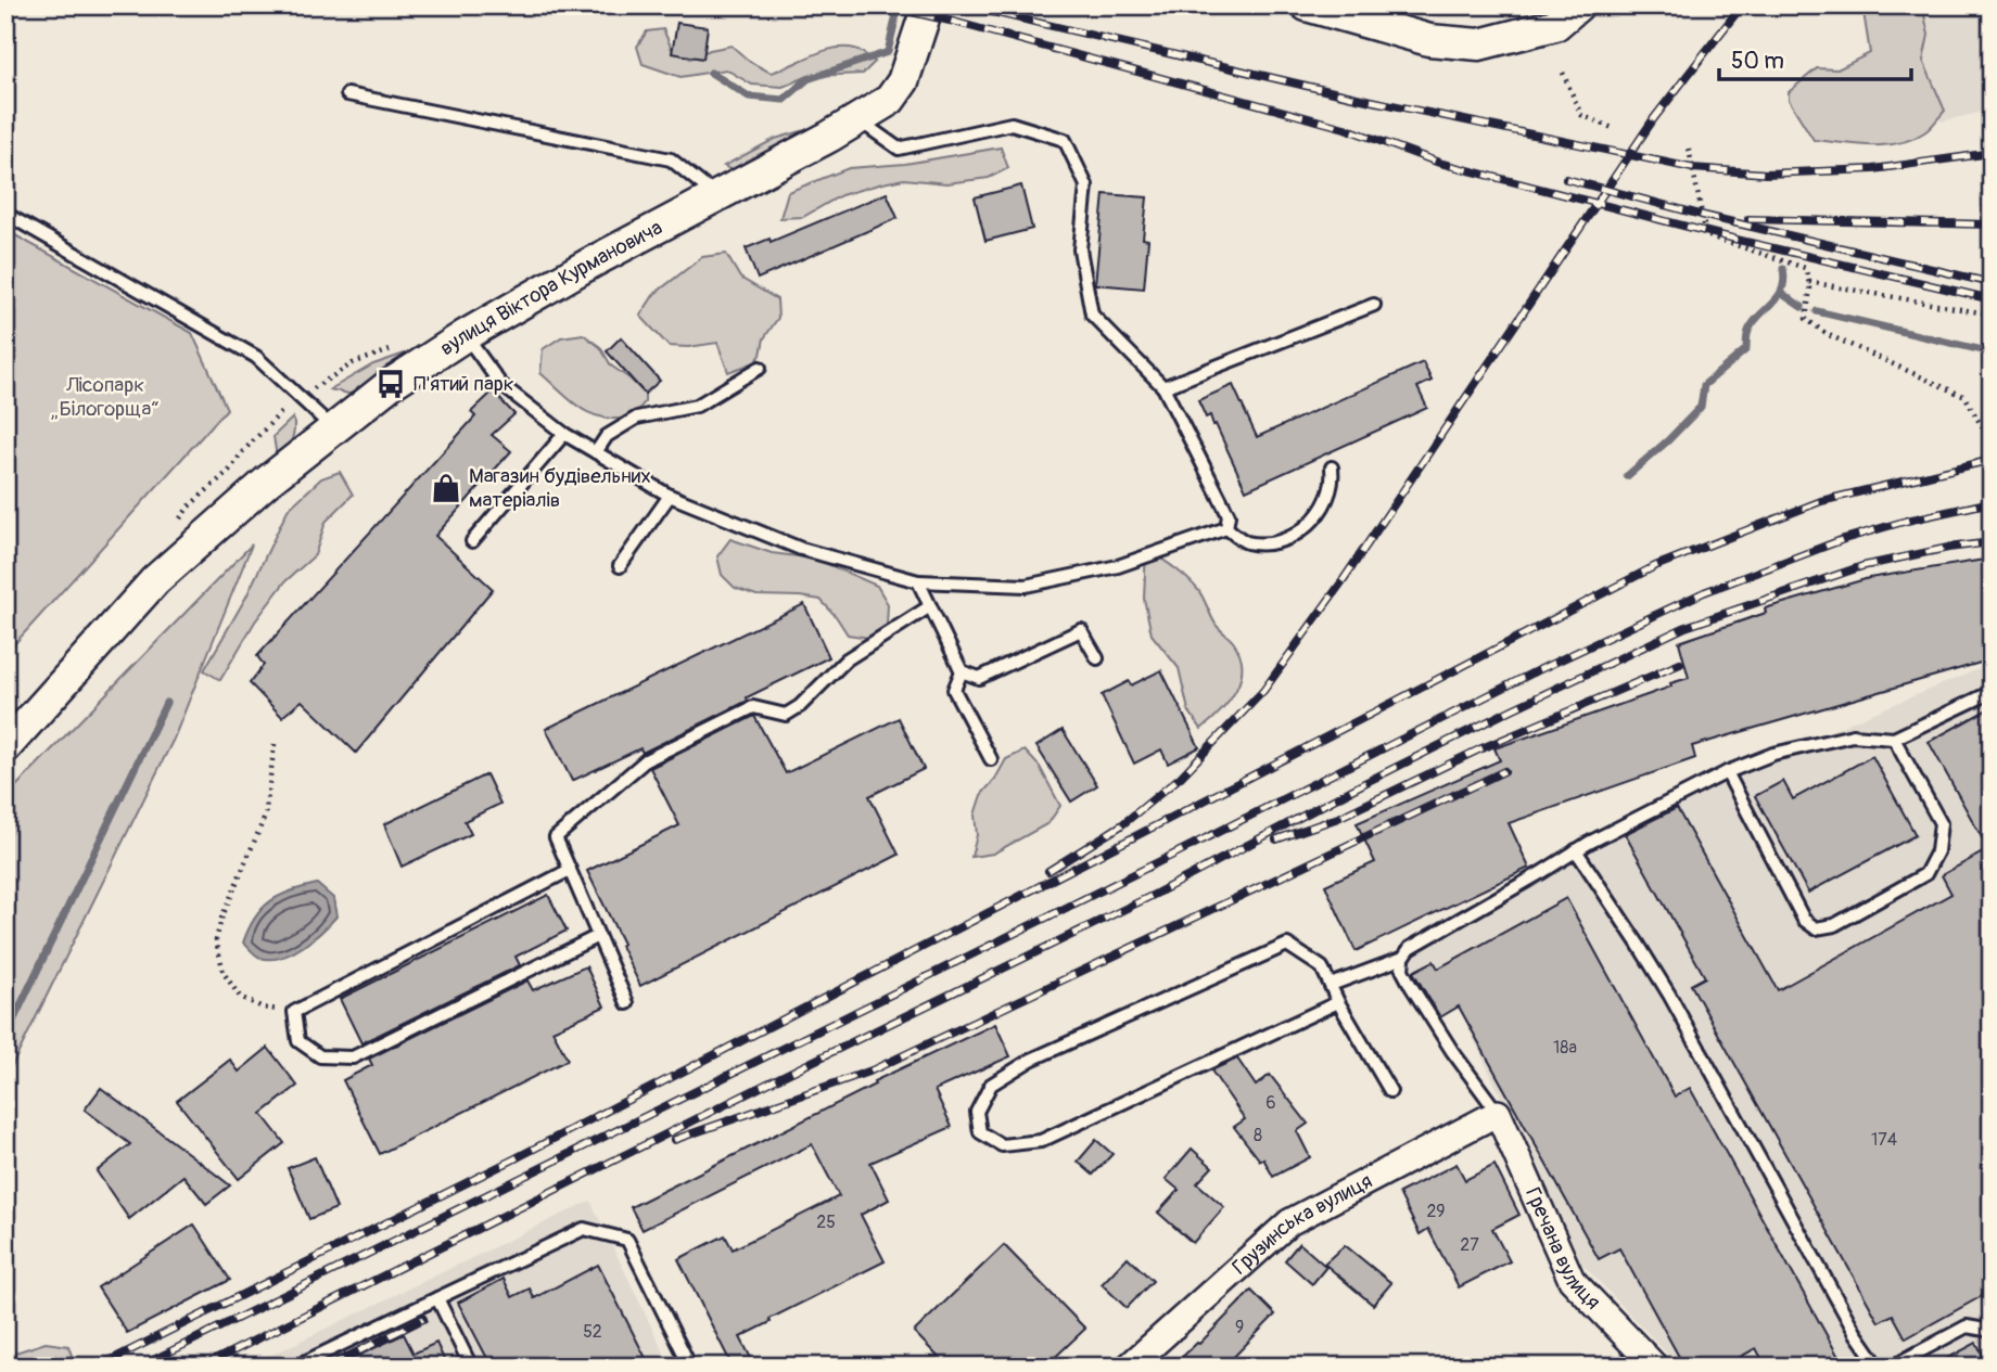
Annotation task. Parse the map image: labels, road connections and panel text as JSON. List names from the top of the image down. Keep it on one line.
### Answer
{"streets":{"street":["вулиця Віктора Курмановича","Грузинська вулиця","Гречана вулиця"]},"crossings":[["Грузинська вулиця","Гречана вулиця"]],"parks":["Лісопарк „Білогорща“"],"places":{"bus stop":["П'ятий парк"],"shop":["Магазин будівельних матеріалів"]},"house_numbers":["18а","6","8","174","29","25","27","9","52"],"scale_bar":"50 m"}
